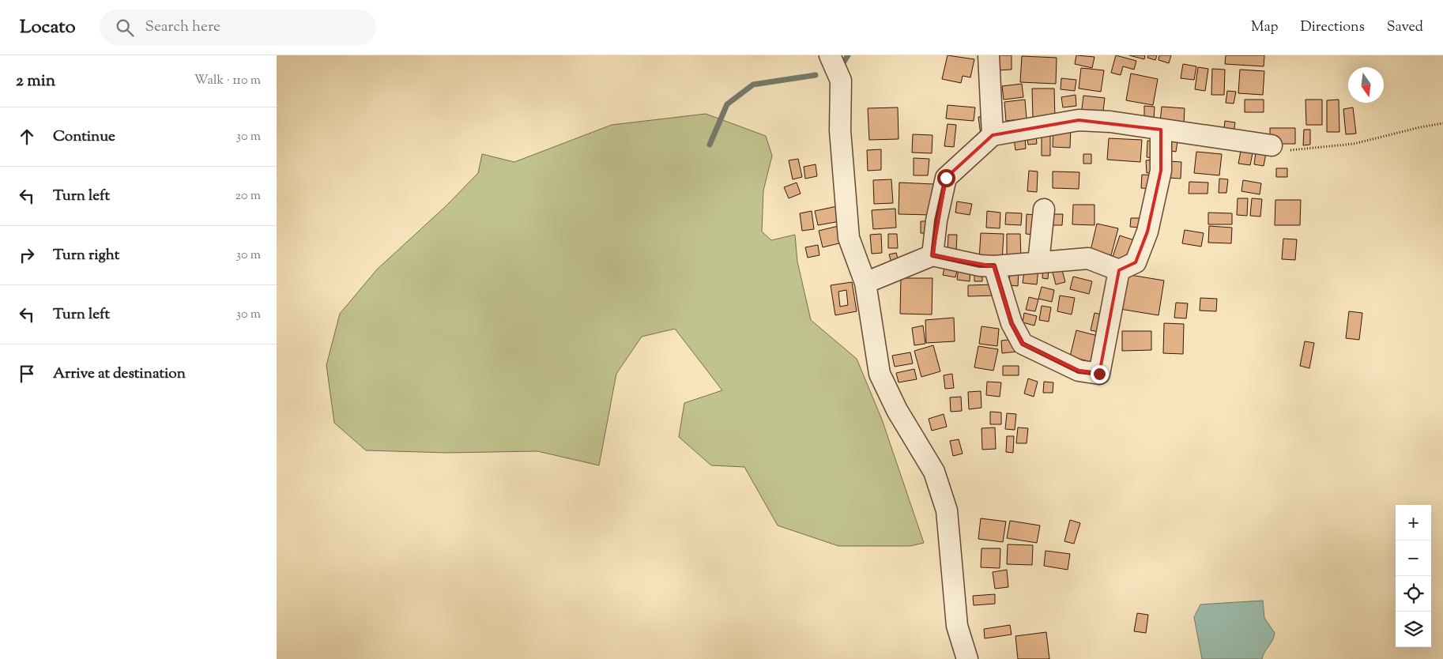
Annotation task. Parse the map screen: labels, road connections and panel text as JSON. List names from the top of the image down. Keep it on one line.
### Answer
{"north":"bottom","page":{"header":"Locato","search":"Search here","nav":["Map","Directions","Saved"],"heading":["2 min","Walk · 110 m"],"list":[["Continue","30 m"],["Turn left","20 m"],["Turn right","30 m"],["Turn left","30 m"],"Arrive at destination"],"map_buttons":["+","−"]}}
